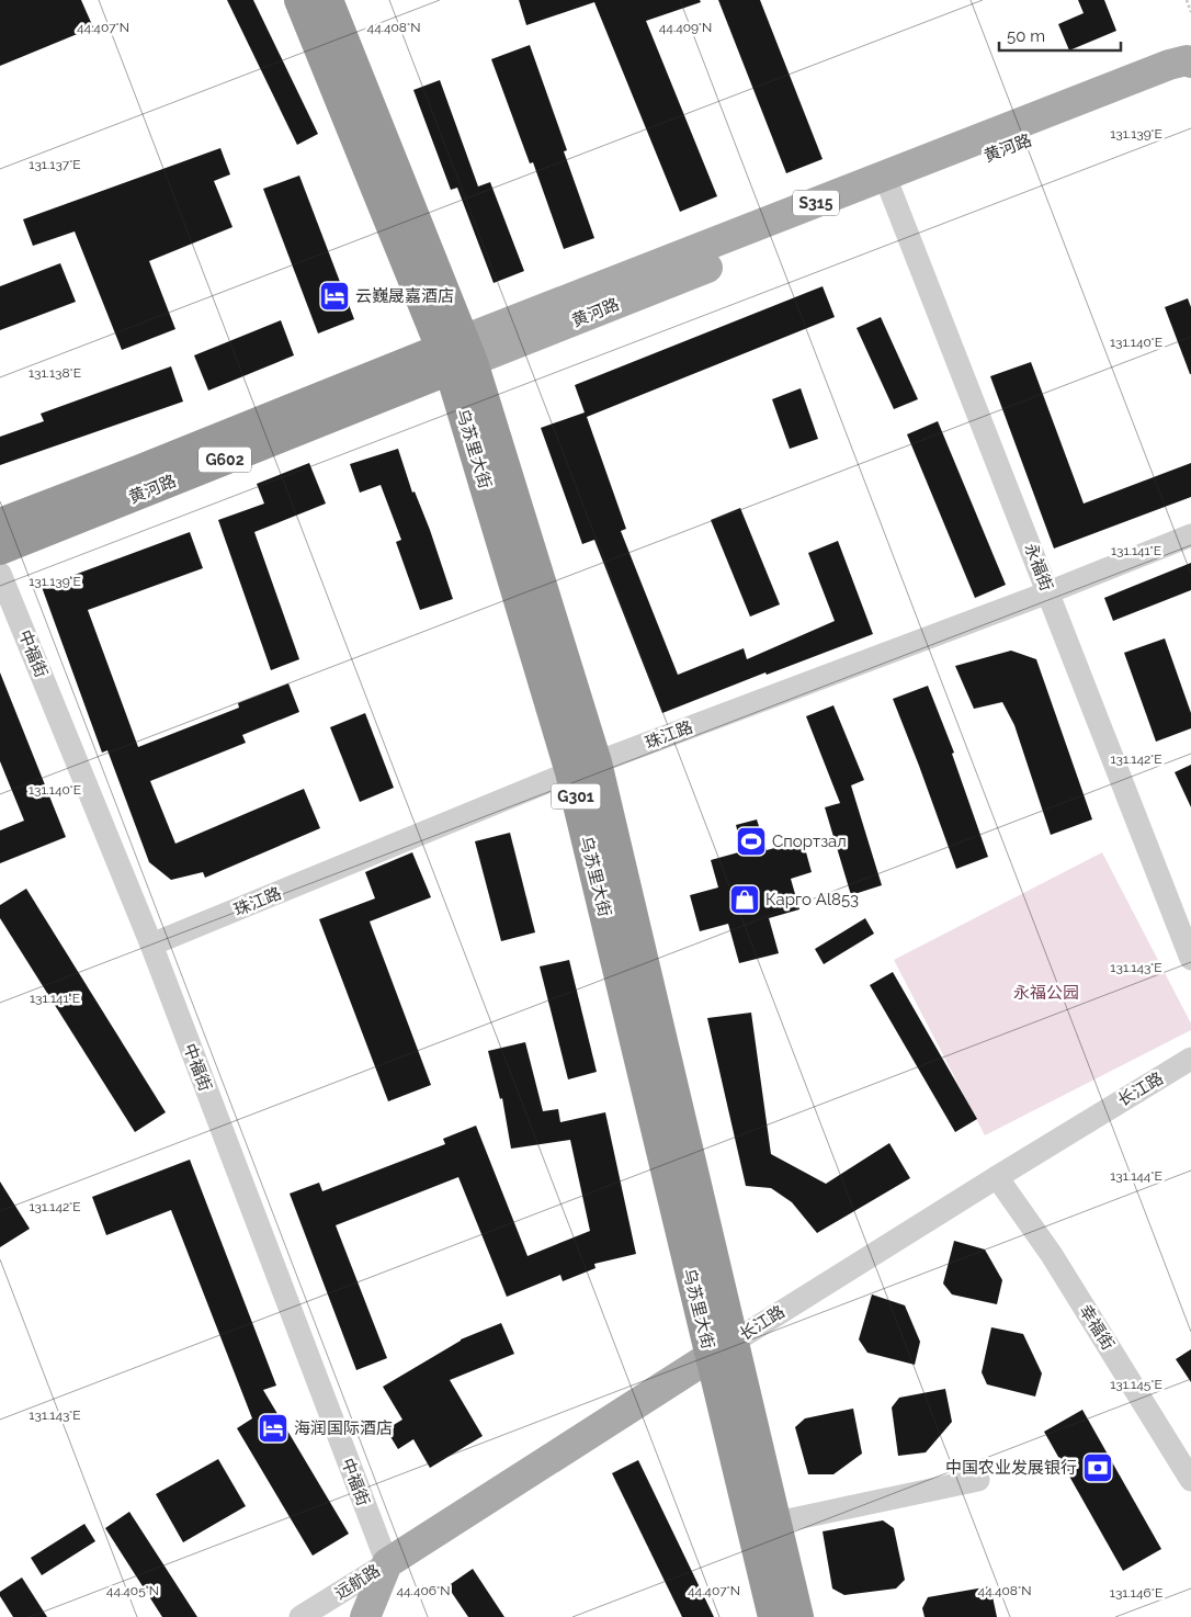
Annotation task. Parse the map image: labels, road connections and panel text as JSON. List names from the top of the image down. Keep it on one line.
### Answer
{"streets":{"highway":["黄河路","乌苏里大街","G602","G301"],"main road":["S315","长江路"],"street":["永福街","中福街","珠江路","幸福街","远航路"]},"crossings":[["黄河路","乌苏里大街"],["黄河路","永福街"],["乌苏里大街","珠江路"],["乌苏里大街","长江路"],["永福街","珠江路"],["中福街","珠江路"],["中福街","长江路"],["中福街","远航路"],["长江路","幸福街"],["长江路","远航路"]],"parks":["永福公园"],"places":{"hotel":["云巍晟嘉酒店","海润国际酒店"],"sports":["Спортзал"],"shop":["Карго Al853"],"bank":["中国农业发展银行"]},"scale_bar":"50 m","coordinates":["44.407°N","44.408°N","44.409°N","131.139°E","131.137°E","131.140°E","131.138°E","131.141°E","131.142°E","131.143°E","131.144°E","131.145°E","44.405°N","44.406°N","131.146°E"]}
